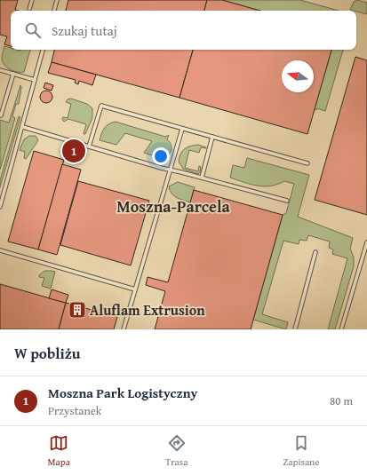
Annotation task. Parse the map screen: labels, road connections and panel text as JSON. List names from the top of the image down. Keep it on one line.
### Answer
{"districts":["Moszna-Parcela"],"places":{"building":["Aluflam Extrusion"]},"north":"left","page":{"search":"Szukaj tutaj","pins":"1","heading":"W pobliżu","list":[{"mark":"1","name":"Moszna Park Logistyczny","note":"Przystanek","value":"80 m"}],"nav":["Mapa","Trasa","Zapisane"]}}
